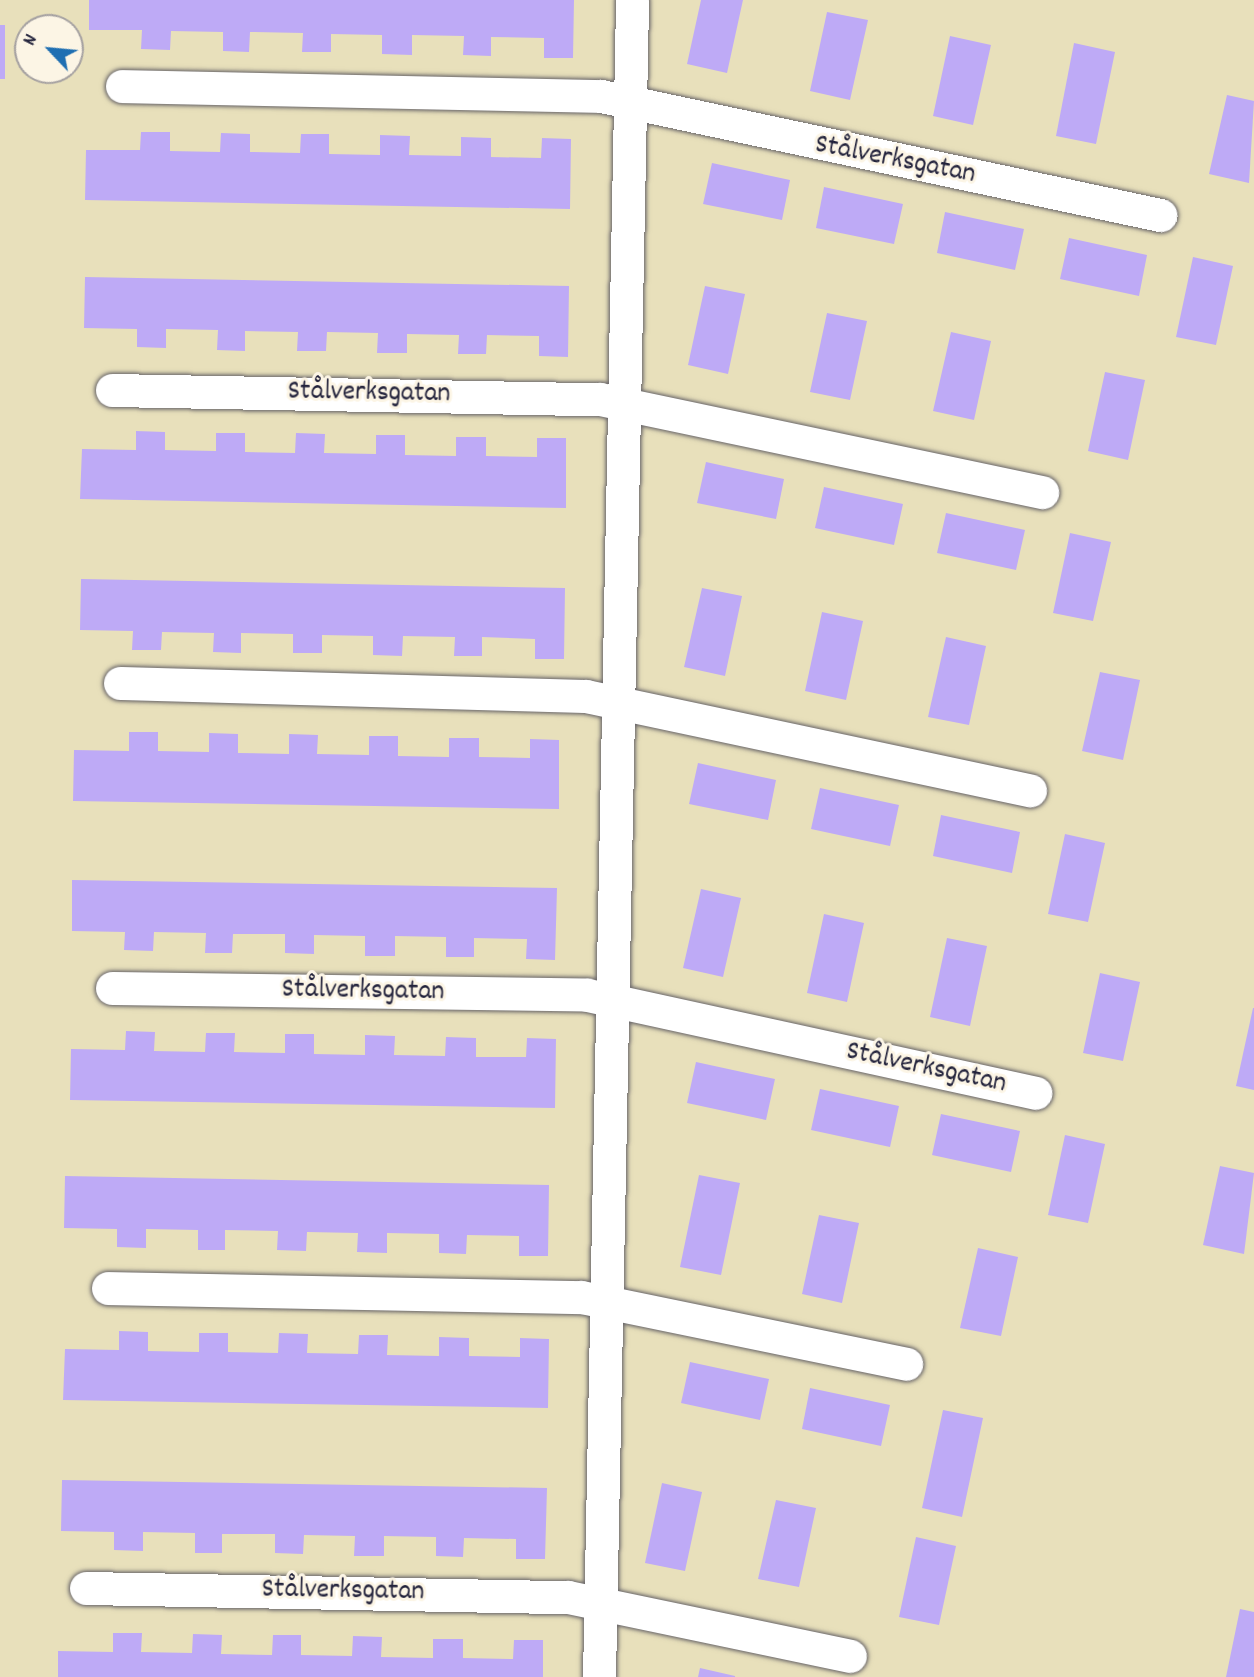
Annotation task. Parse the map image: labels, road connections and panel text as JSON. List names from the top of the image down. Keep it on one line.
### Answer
{"streets":{"street":["Stålverksgatan"]},"north":"top left"}
